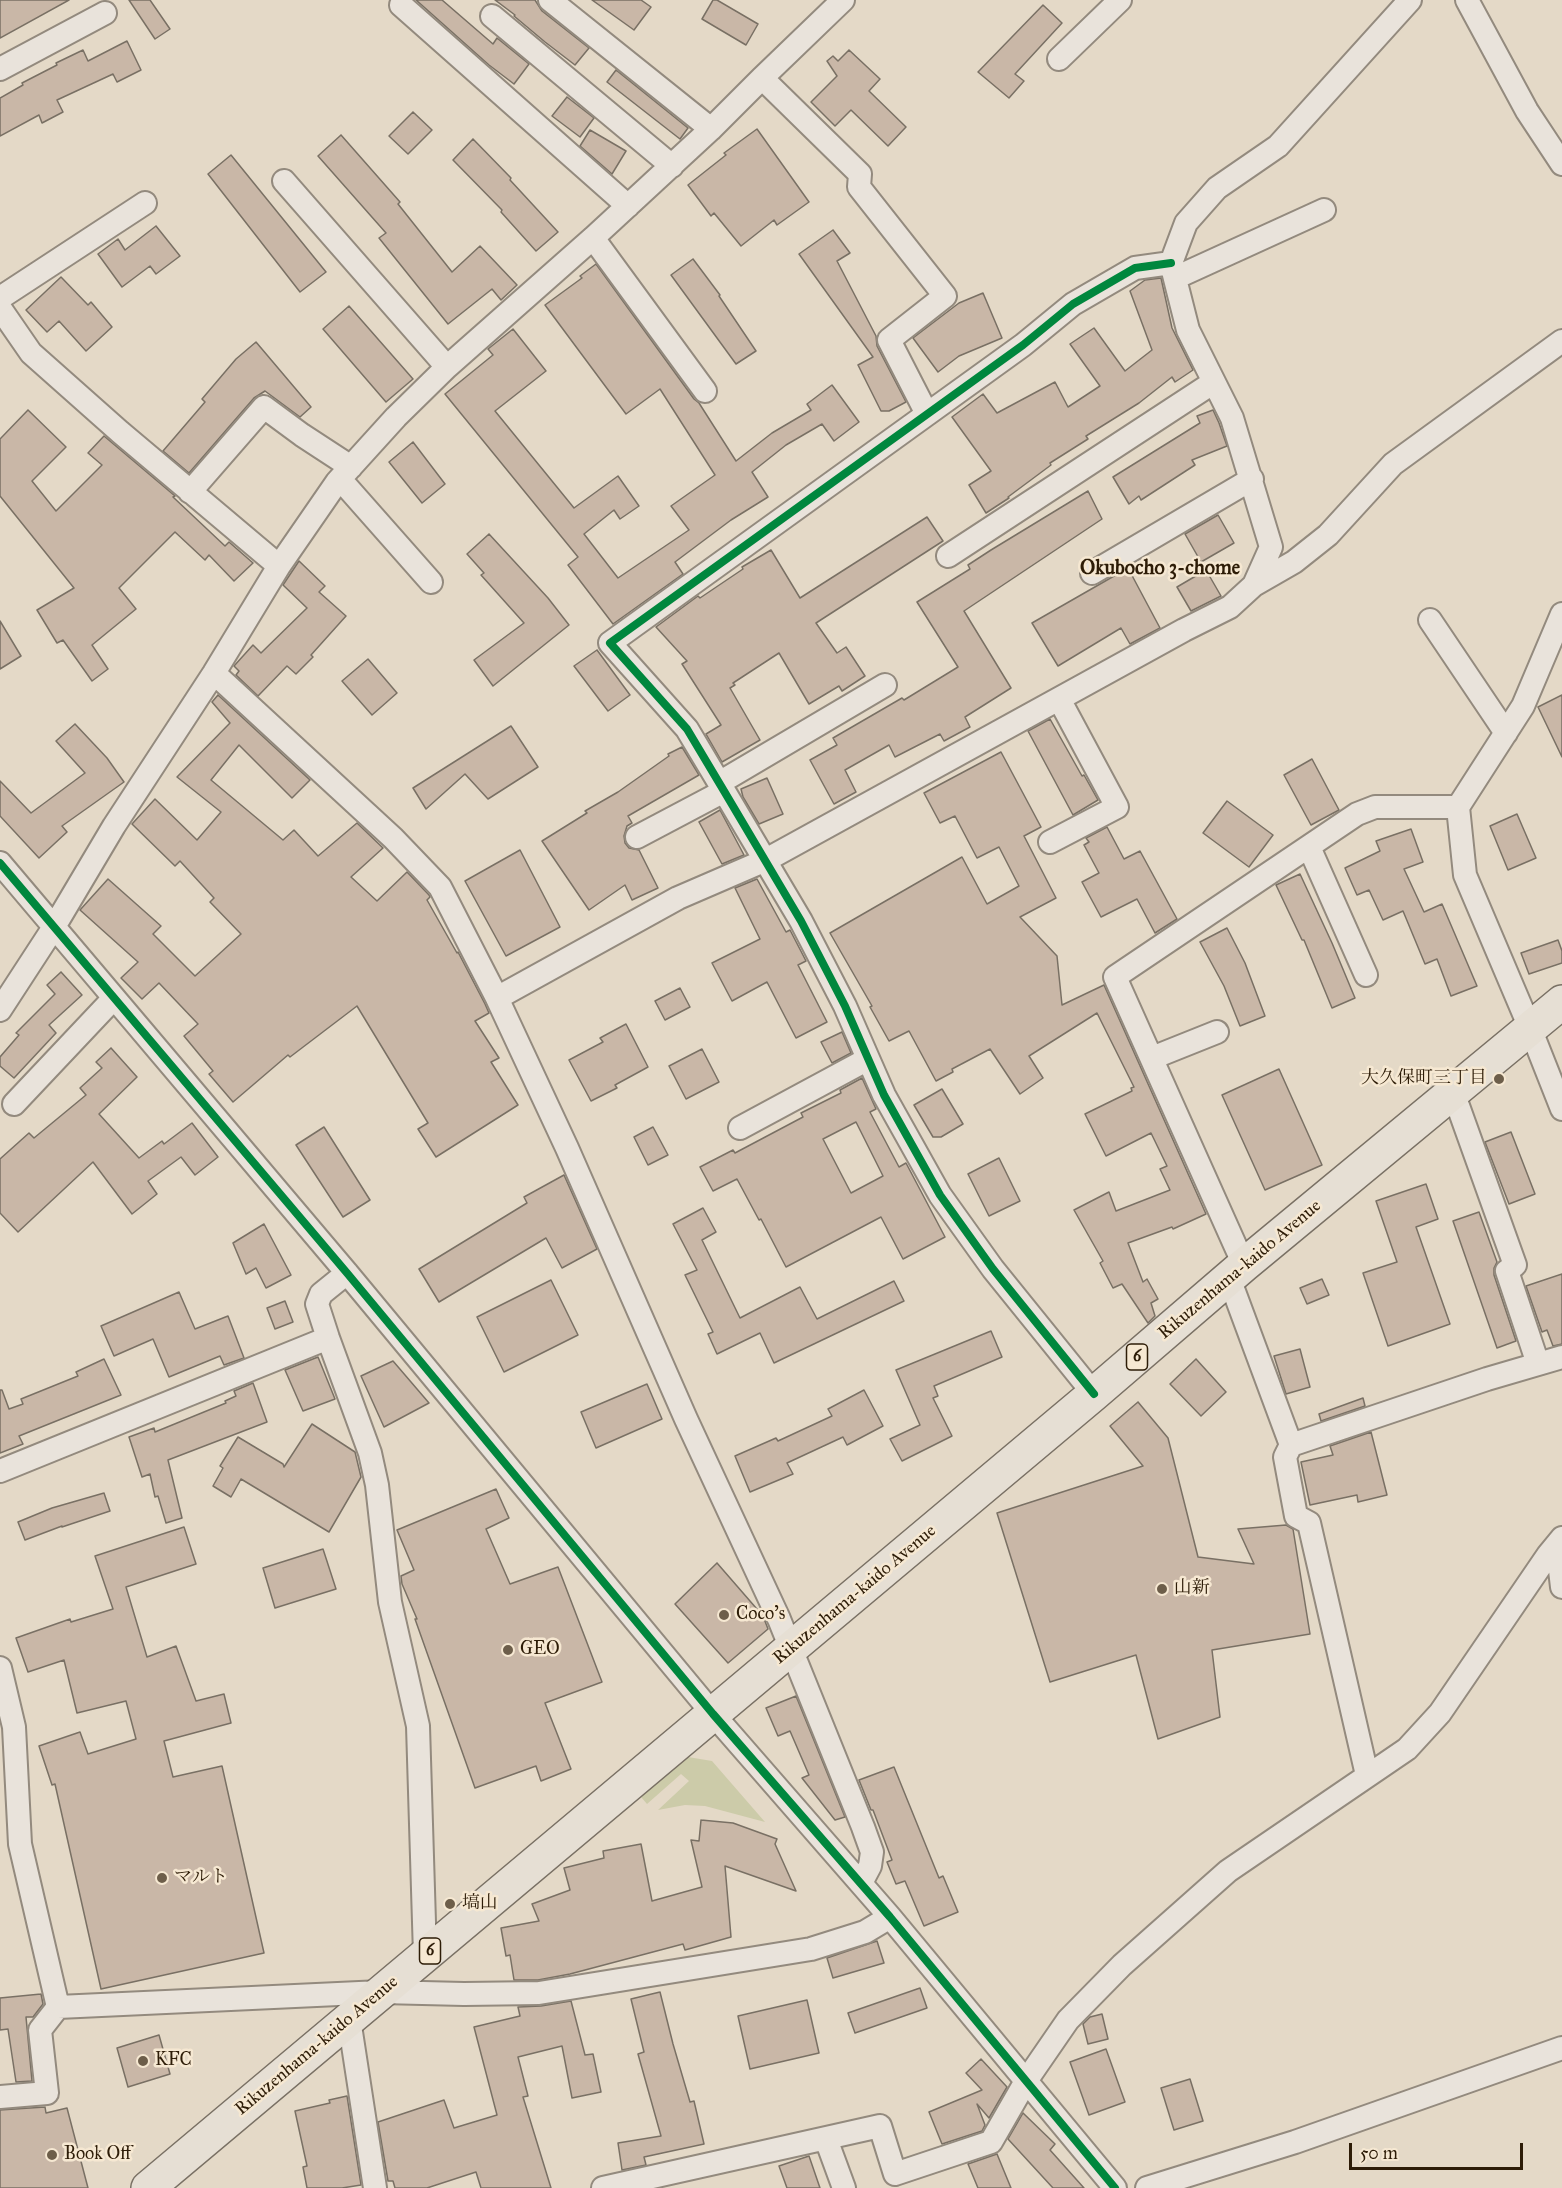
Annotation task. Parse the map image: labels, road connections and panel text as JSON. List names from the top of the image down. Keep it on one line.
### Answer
{"streets":{"highway":["Rikuzenhama-kaido Avenue","6"]},"districts":["Okubocho 3-chome"],"places":["大久保町三丁目","山新","Coco's","GEO","マルト","塙山","KFC","Book Off"],"scale_bar":"50 m"}
